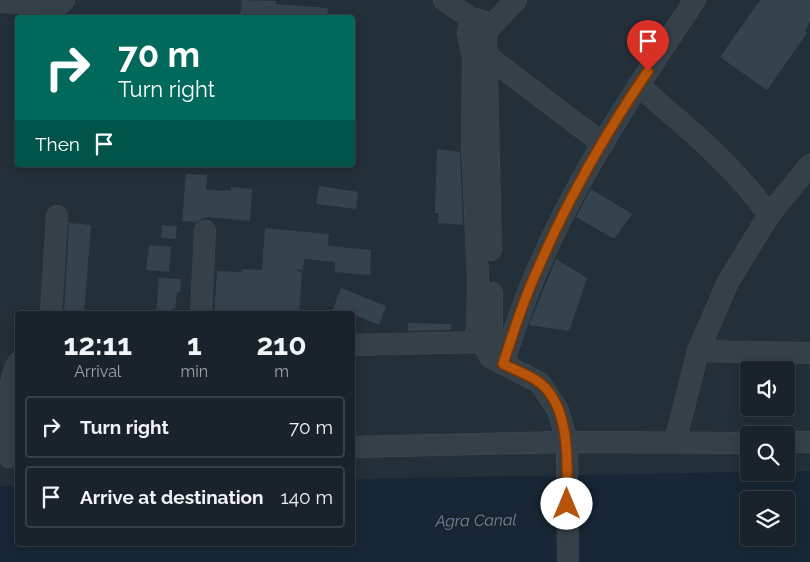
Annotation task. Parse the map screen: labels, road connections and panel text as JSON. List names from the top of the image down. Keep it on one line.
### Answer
{"water":["Agra Canal"],"page":{"turn":["70 m","Turn right"],"then":"Then","eta":["12:11","Arrival","1","min","210","m"],"list":[{"name":"Turn right","value":"70 m"},{"name":"Arrive at destination","value":"140 m"}]}}
